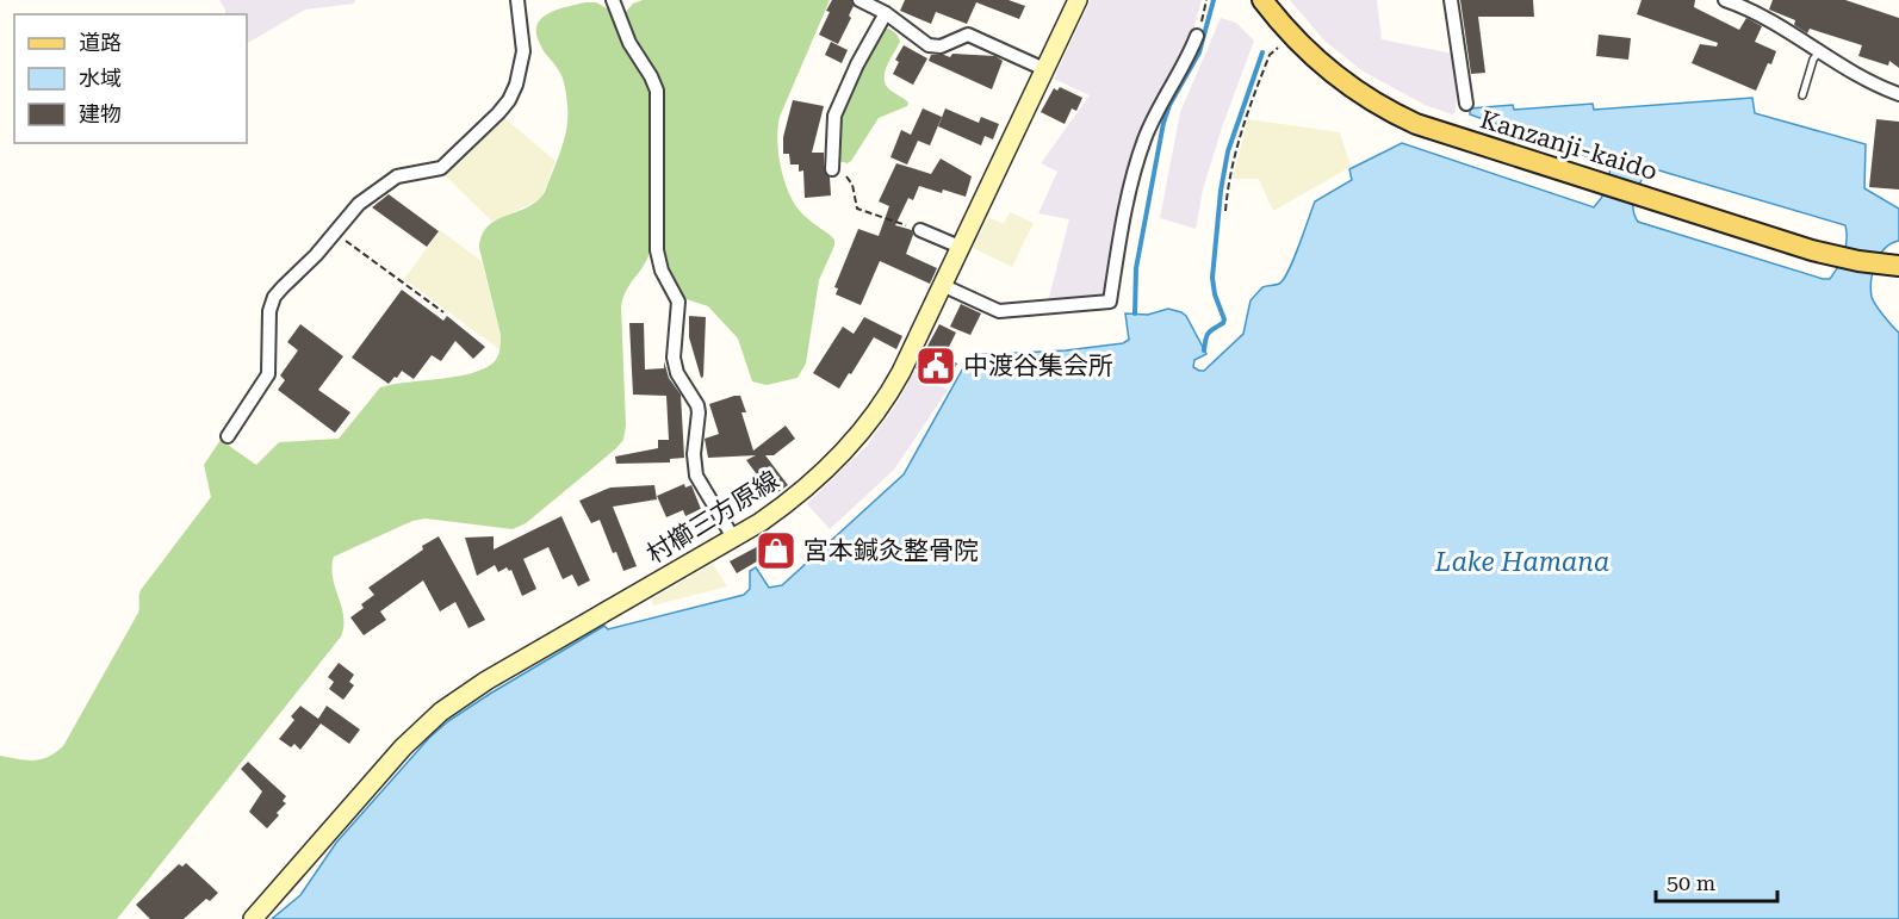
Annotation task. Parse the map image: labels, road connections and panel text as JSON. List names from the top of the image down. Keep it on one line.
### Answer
{"streets":{"main road":["Kanzanji-kaido","村櫛三方原線"]},"water":["Lake Hamana"],"places":{"public building":["中渡谷集会所"],"shop":["宮本鍼灸整骨院"]},"legend":["道路","水域","建物"],"scale_bar":"50 m"}
